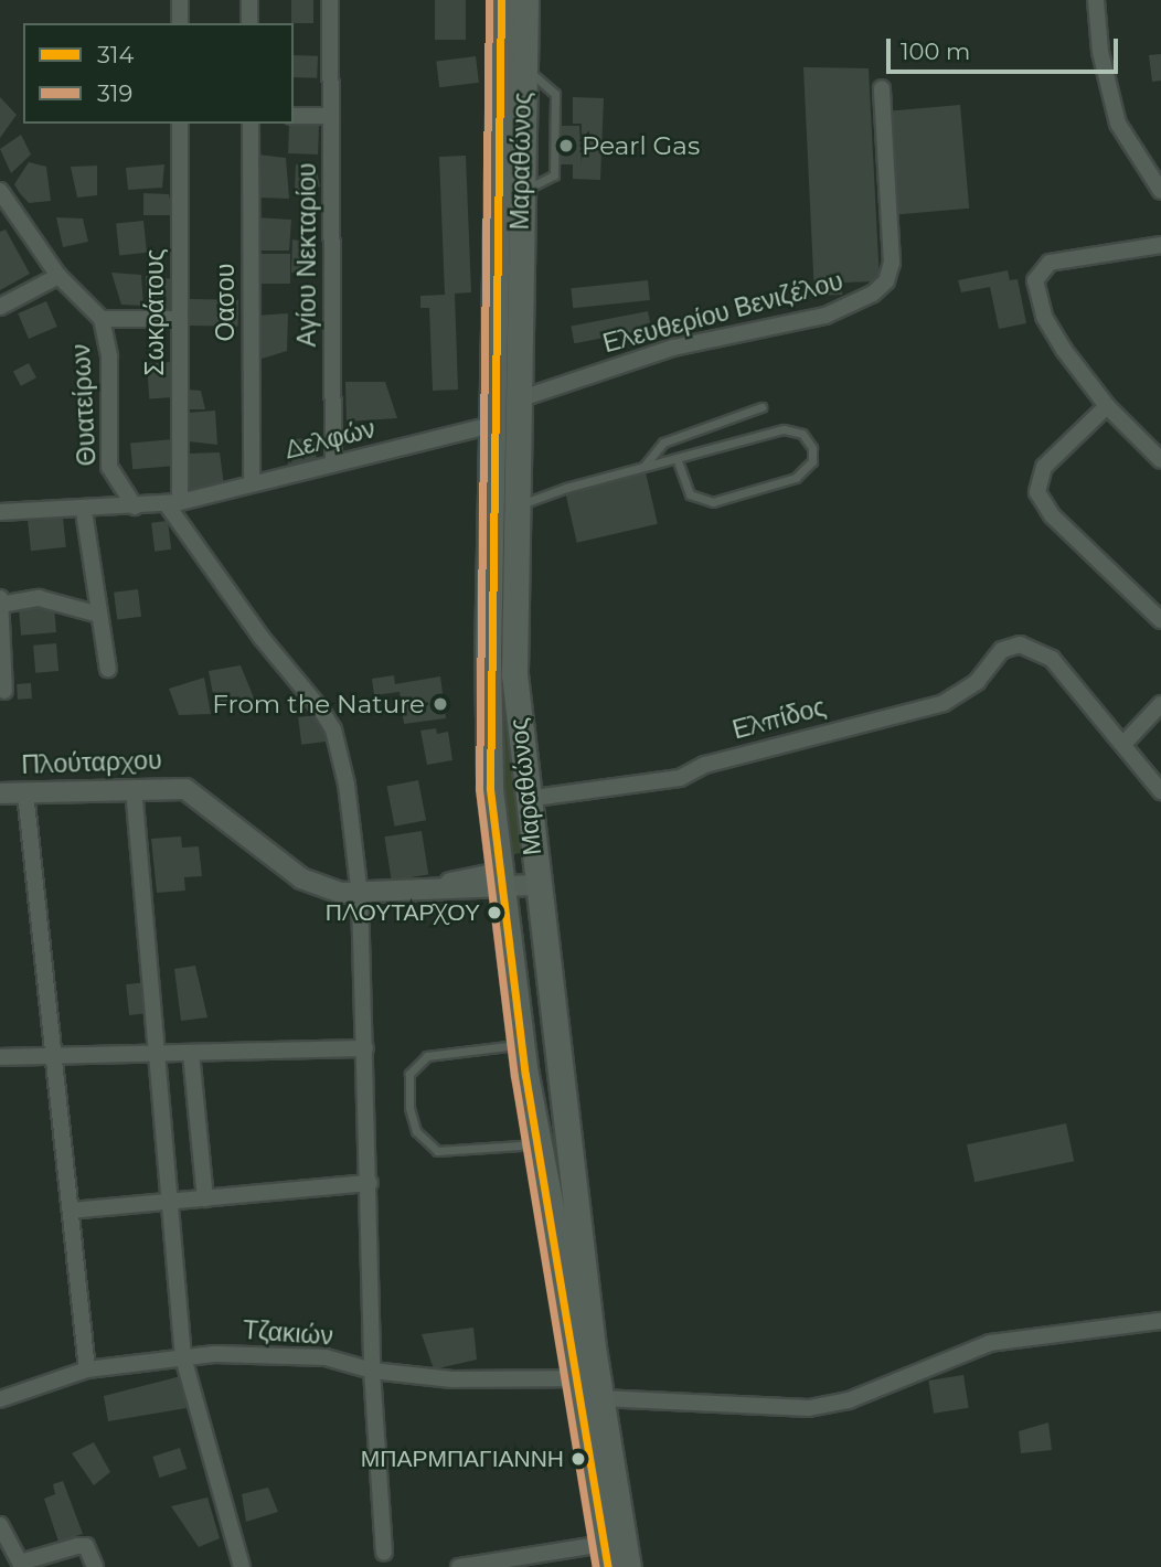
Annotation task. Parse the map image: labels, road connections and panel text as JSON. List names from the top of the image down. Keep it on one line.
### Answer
{"streets":{"main road":["Μαραθώνος"],"street":["Αγίου Νεκταρίου","Οασου","Σωκράτους","Ελευθερίου Βενιζέλου","Θυατείρων","Δελφών","Ελπίδος","Πλούταρχου","Τζακιών"]},"crossings":[["Μαραθώνος","Ελευθερίου Βενιζέλου"],["Μαραθώνος","Δελφών"],["Μαραθώνος","Ελπίδος"],["Μαραθώνος","Πλούταρχου"],["Μαραθώνος","Τζακιών"],["Αγίου Νεκταρίου","Δελφών"],["Οασου","Δελφών"],["Σωκράτους","Δελφών"],["Θυατείρων","Δελφών"]],"places":["Pearl Gas","From the Nature","ΠΛΟΥΤΑΡΧΟΥ","ΜΠΑΡΜΠΑΓΙΑΝΝΗ"],"lines":["transit line 314","transit line 319"],"legend":["314","319"],"scale_bar":"100 m"}
